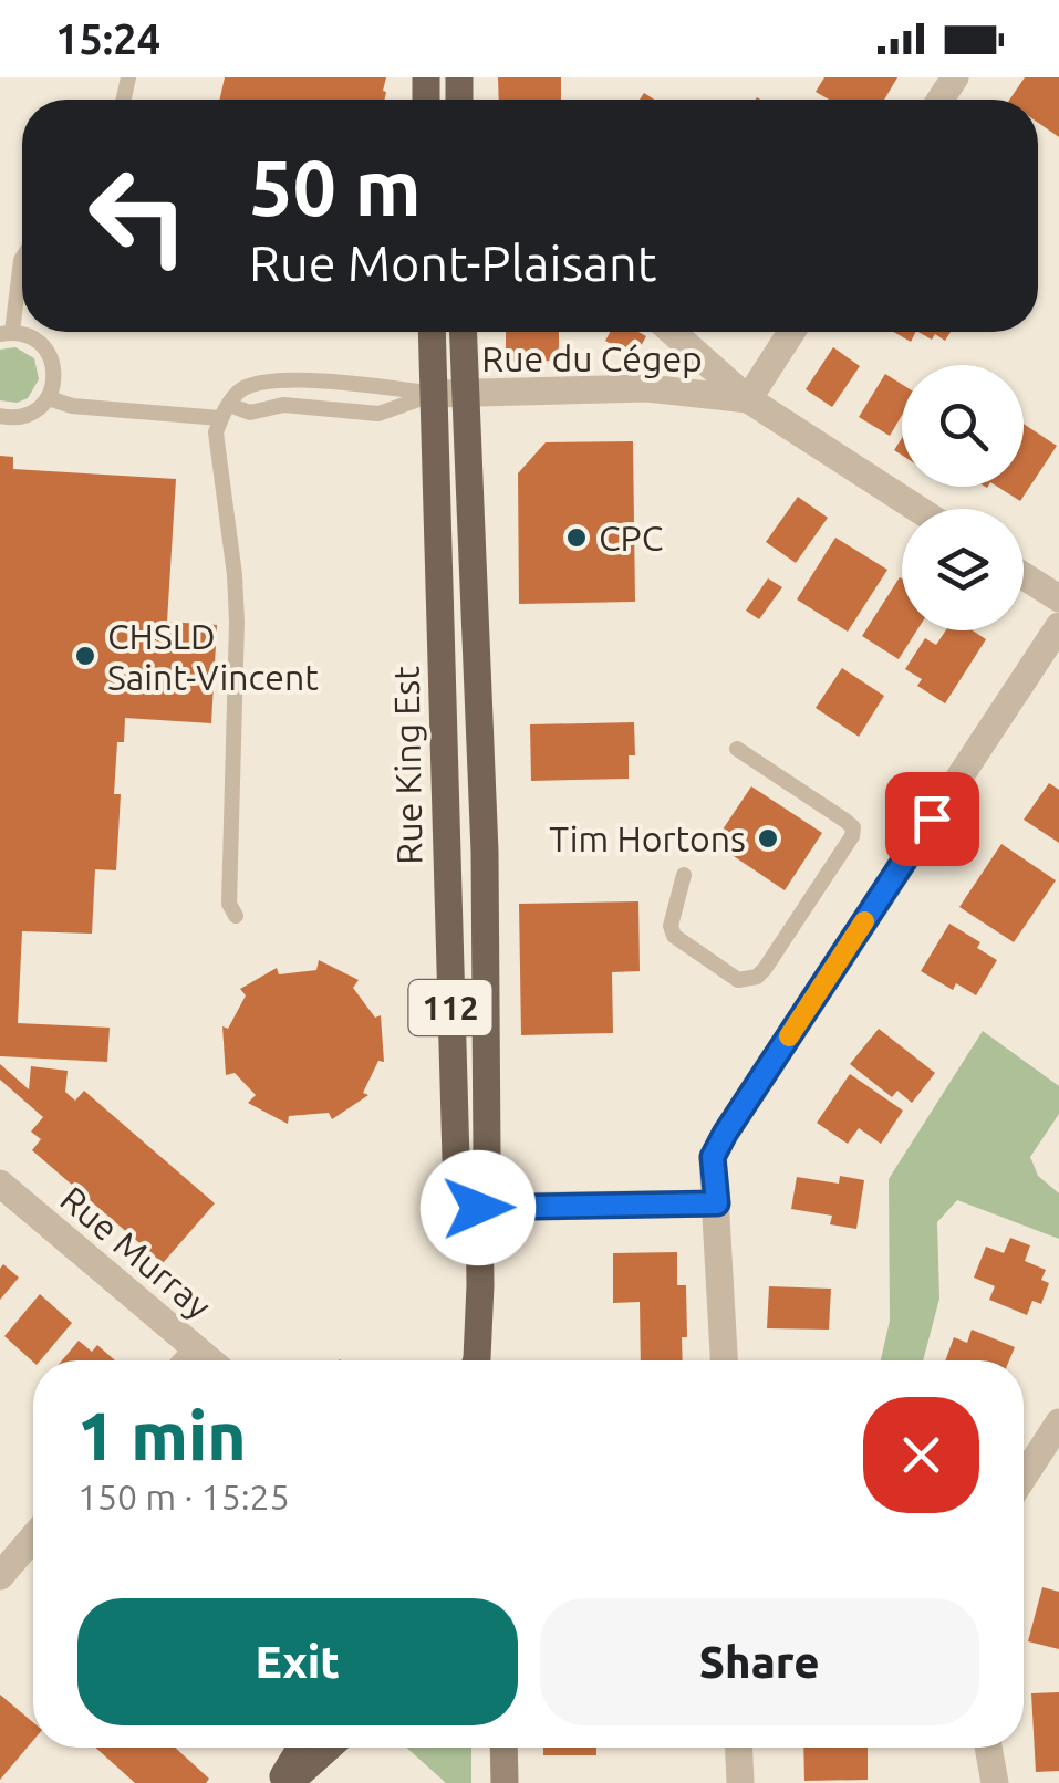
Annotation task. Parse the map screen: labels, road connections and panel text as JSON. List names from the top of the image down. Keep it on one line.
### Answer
{"streets":{"main road":["Rue King Est","112"],"street":["Rue du Cégep","Rue Murray"]},"crossings":[["Rue du Cégep","Rue King Est"]],"places":["CPC","CHSLD Saint-Vincent","Tim Hortons"],"page":{"status":"15:24","turn":["50 m","Rue Mont-Plaisant"],"heading":["1 min","150 m · 15:25"],"buttons":["Exit","Share"]}}
